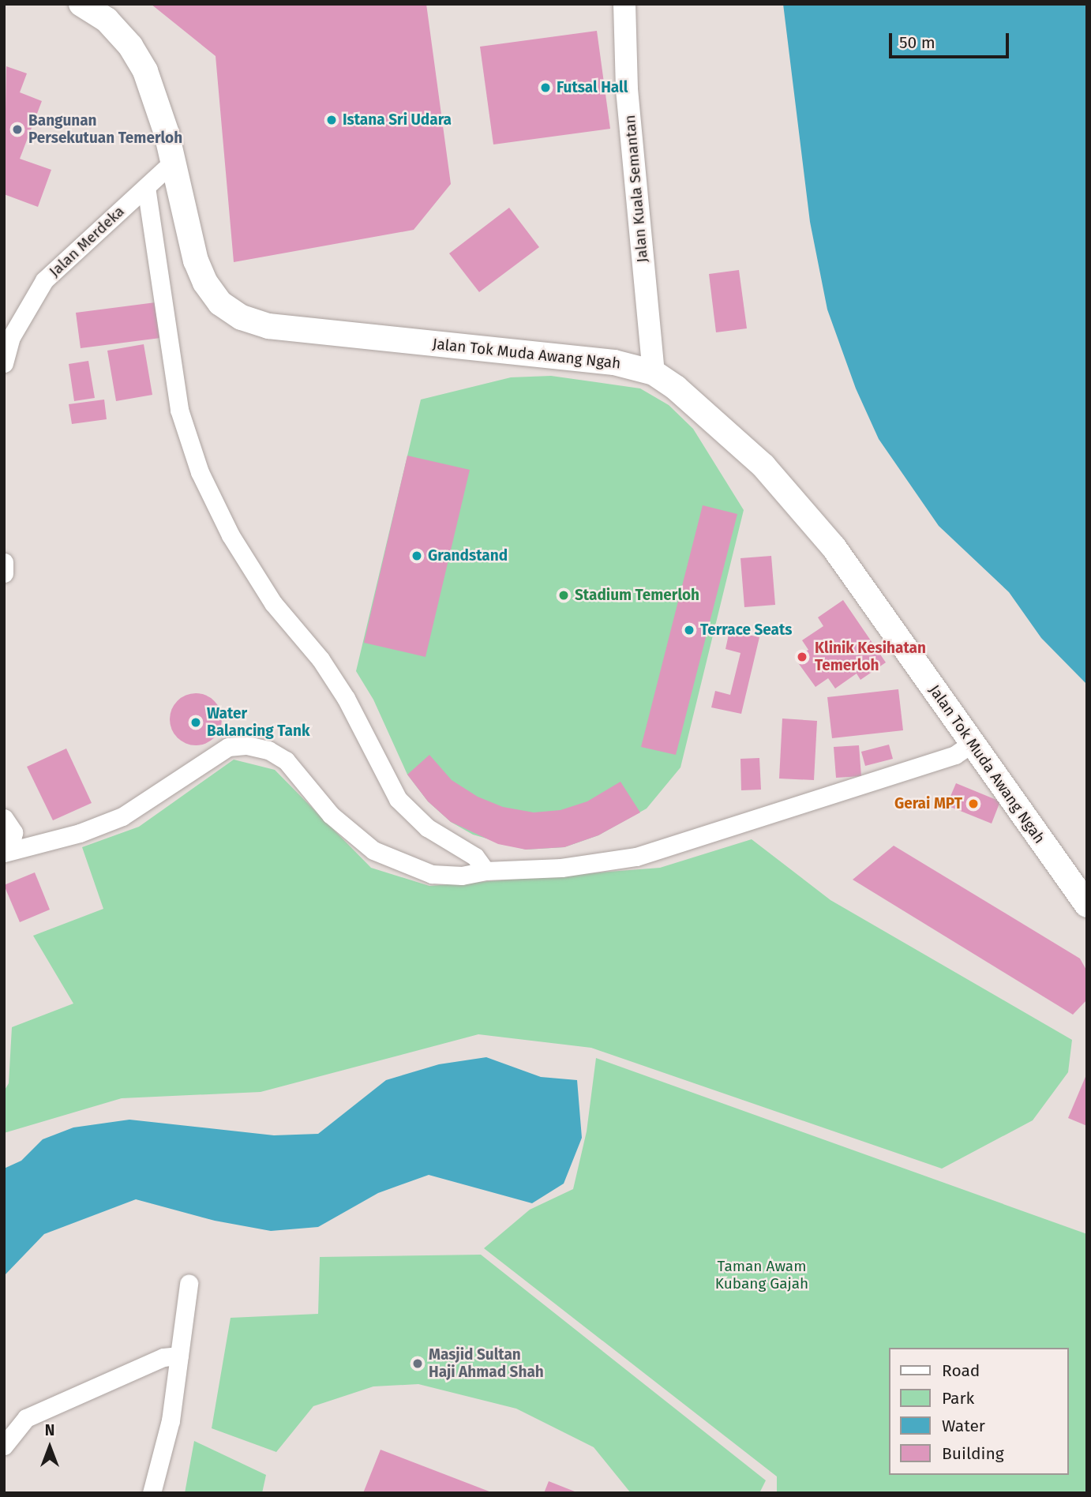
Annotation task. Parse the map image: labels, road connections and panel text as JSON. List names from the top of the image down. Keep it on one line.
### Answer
{"streets":{"main road":["Jalan Tok Muda Awang Ngah"],"street":["Jalan Kuala Semantan","Jalan Merdeka"]},"crossings":[["Jalan Kuala Semantan","Jalan Tok Muda Awang Ngah"],["Jalan Merdeka","Jalan Tok Muda Awang Ngah"]],"parks":["Taman Awam Kubang Gajah"],"places":["Futsal Hall","Istana Sri Udara","Bangunan Persekutuan Temerloh","Grandstand","Stadium Temerloh","Terrace Seats","Klinik Kesihatan Temerloh","Water Balancing Tank","Gerai MPT","Masjid Sultan Haji Ahmad Shah"],"legend":["Road","Park","Water","Building"],"scale_bar":"50 m","north":"top"}
